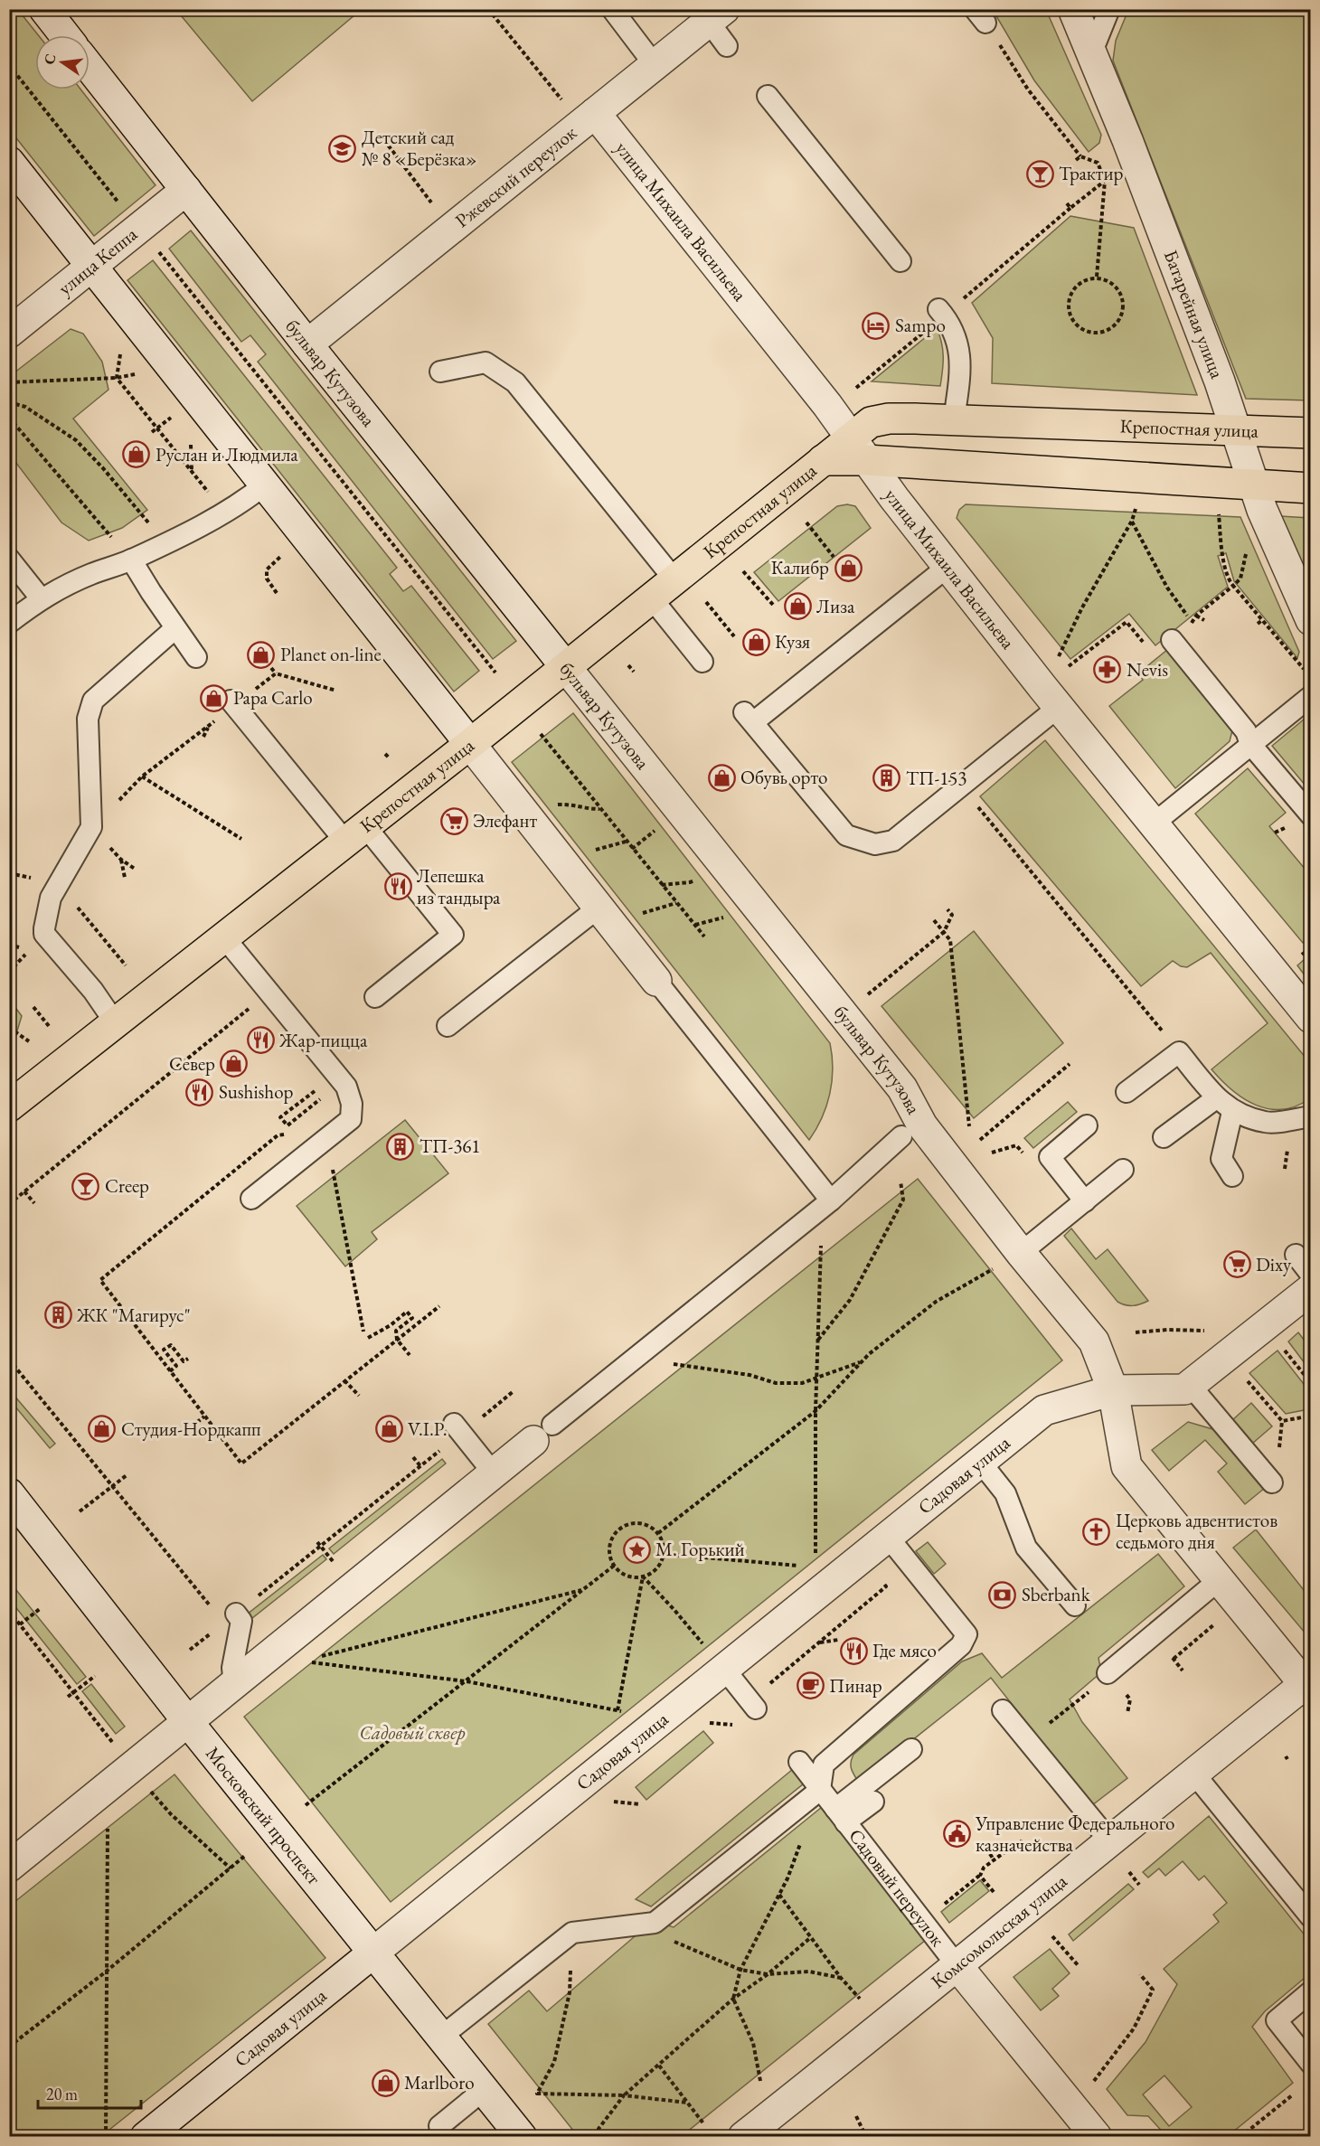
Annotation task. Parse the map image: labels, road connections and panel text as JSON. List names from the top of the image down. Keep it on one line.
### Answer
{"streets":{"main road":["Крепостная улица"],"street":["Ржевский переулок","улица Михаила Васильева","улица Кеппа","Батарейная улица","бульвар Кутузова","Садовая улица","Московский проспект","Садовый переулок","Комсомольская улица"]},"crossings":[["Ржевский переулок","улица Михаила Васильева"],["Ржевский переулок","бульвар Кутузова"],["улица Михаила Васильева","Крепостная улица"],["улица Кеппа","бульвар Кутузова"],["Батарейная улица","Крепостная улица"],["бульвар Кутузова","Крепостная улица"],["бульвар Кутузова","Садовая улица"],["бульвар Кутузова","Комсомольская улица"],["Садовая улица","Московский проспект"],["Садовый переулок","Комсомольская улица"]],"parks":["Садовый сквер"],"places":{"school or university":["Детский сад № 8 «Берёзка»"],"bar":["Трактир","Creep"],"hotel":["Sampo"],"shop":["Руслан и Людмила","Калибр","Лиза","Кузя","Planet on-line","Papa Carlo","Обувь орто","Север","Студия-Нордкапп","V.I.P.","Marlboro"],"pharmacy":["Nevis"],"building":["ТП-153","ТП-361","ЖК \"Магирус\""],"supermarket":["Элефант","Dixy"],"restaurant":["Лепешка из тандыра","Жар-пицца","Sushishop","Где мясо"],"church":["Церковь адвентистов седьмого дня"],"place":["М. Горький"],"bank":["Sberbank"],"cafe":["Пинар"],"public building":["Управление Федерального казначейства"]},"scale_bar":"20 m","north":"left"}
